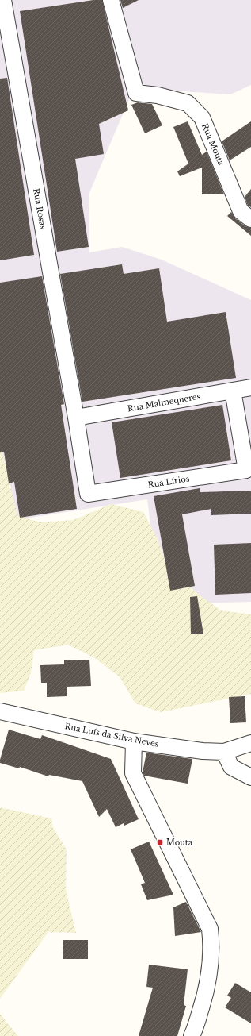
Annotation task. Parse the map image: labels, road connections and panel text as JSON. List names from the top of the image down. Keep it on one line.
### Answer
{"streets":{"street":["Rua Mouta","Rua Rosas","Rua Malmequeres","Rua Lírios","Rua Luís da Silva Neves"]},"crossings":[["Rua Rosas","Rua Malmequeres"],["Rua Rosas","Rua Lírios"],["Rua Malmequeres","Rua Lírios"]],"places":{"transit":["Mouta"]}}
